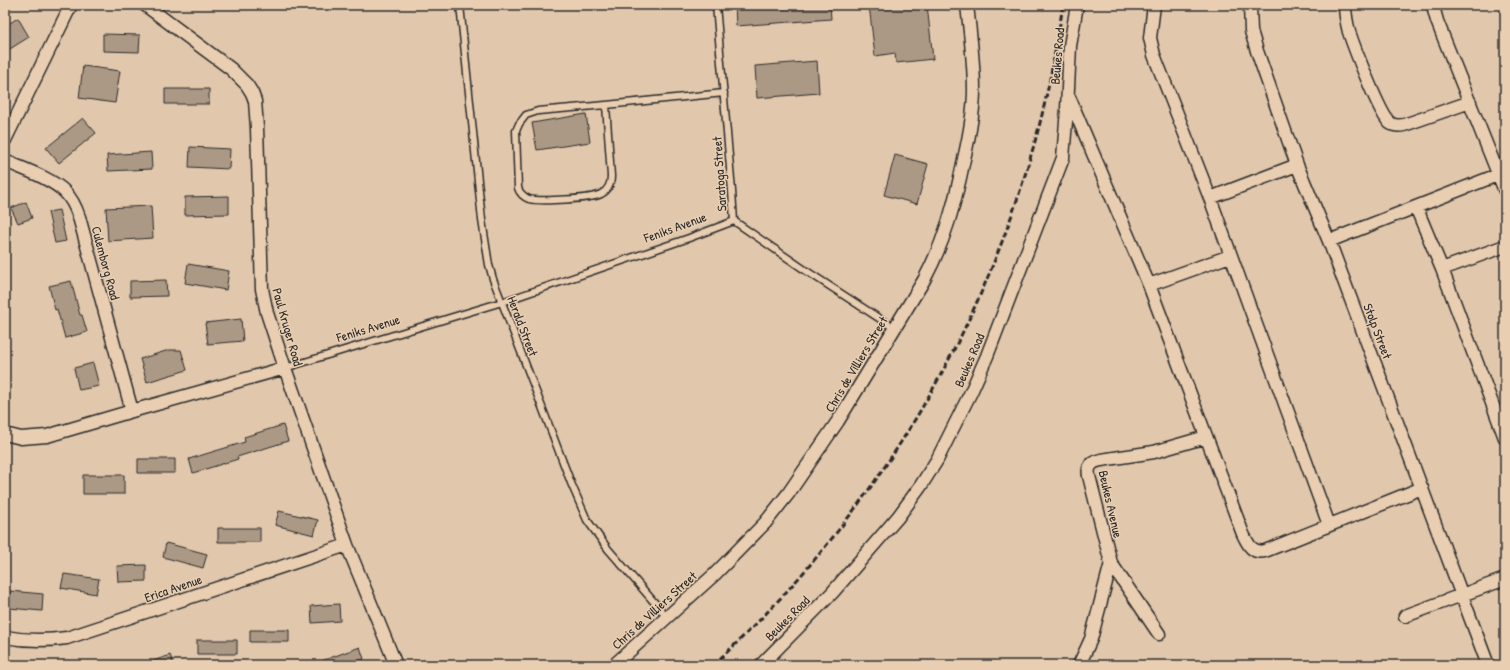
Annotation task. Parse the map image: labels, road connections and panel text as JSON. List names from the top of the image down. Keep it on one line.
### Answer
{"streets":{"street":["Beukes Road","Feniks Avenue","Culemborg Road","Paul Kruger Road","Stolp Street","Chris de Villiers Street","Beukes Avenue","Erica Avenue"],"lane":["Saratoga Street","Herald Street"]},"crossings":[["Saratoga Street","Feniks Avenue"],["Saratoga Street","Chris de Villiers Street"],["Feniks Avenue","Culemborg Road"],["Feniks Avenue","Herald Street"],["Feniks Avenue","Paul Kruger Road"],["Herald Street","Chris de Villiers Street"],["Paul Kruger Road","Erica Avenue"]]}
